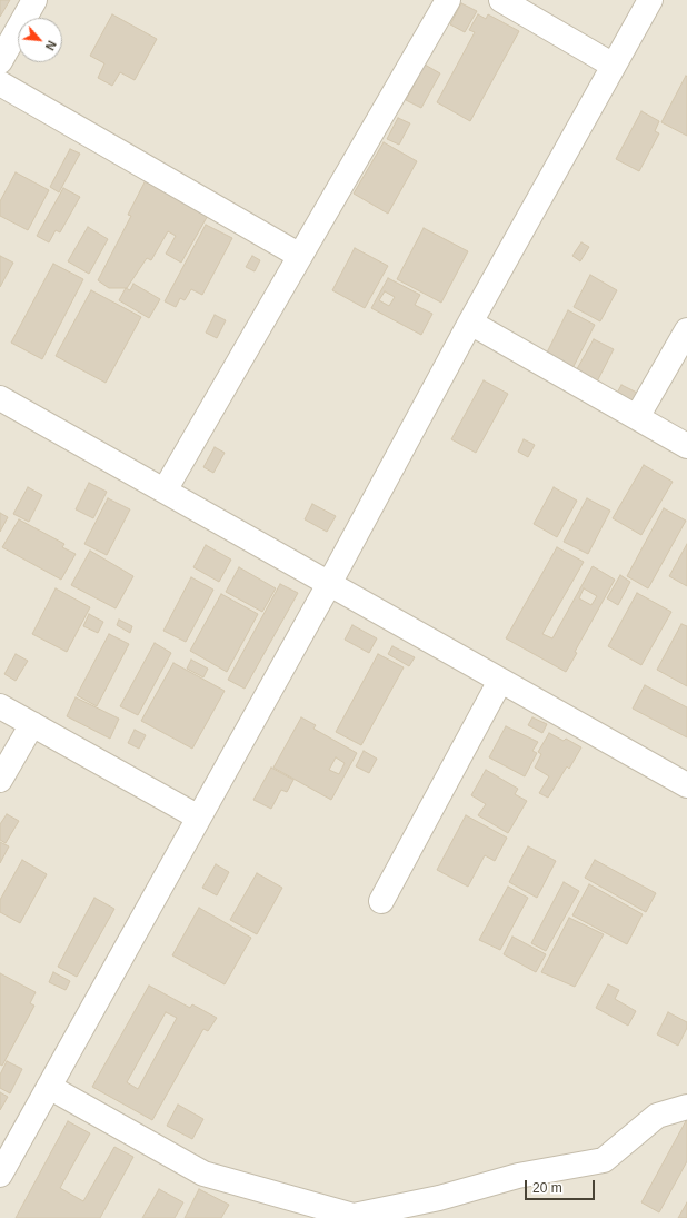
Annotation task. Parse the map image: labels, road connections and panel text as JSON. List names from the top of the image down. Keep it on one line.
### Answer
{"scale_bar":"20 m","north":"bottom right"}
